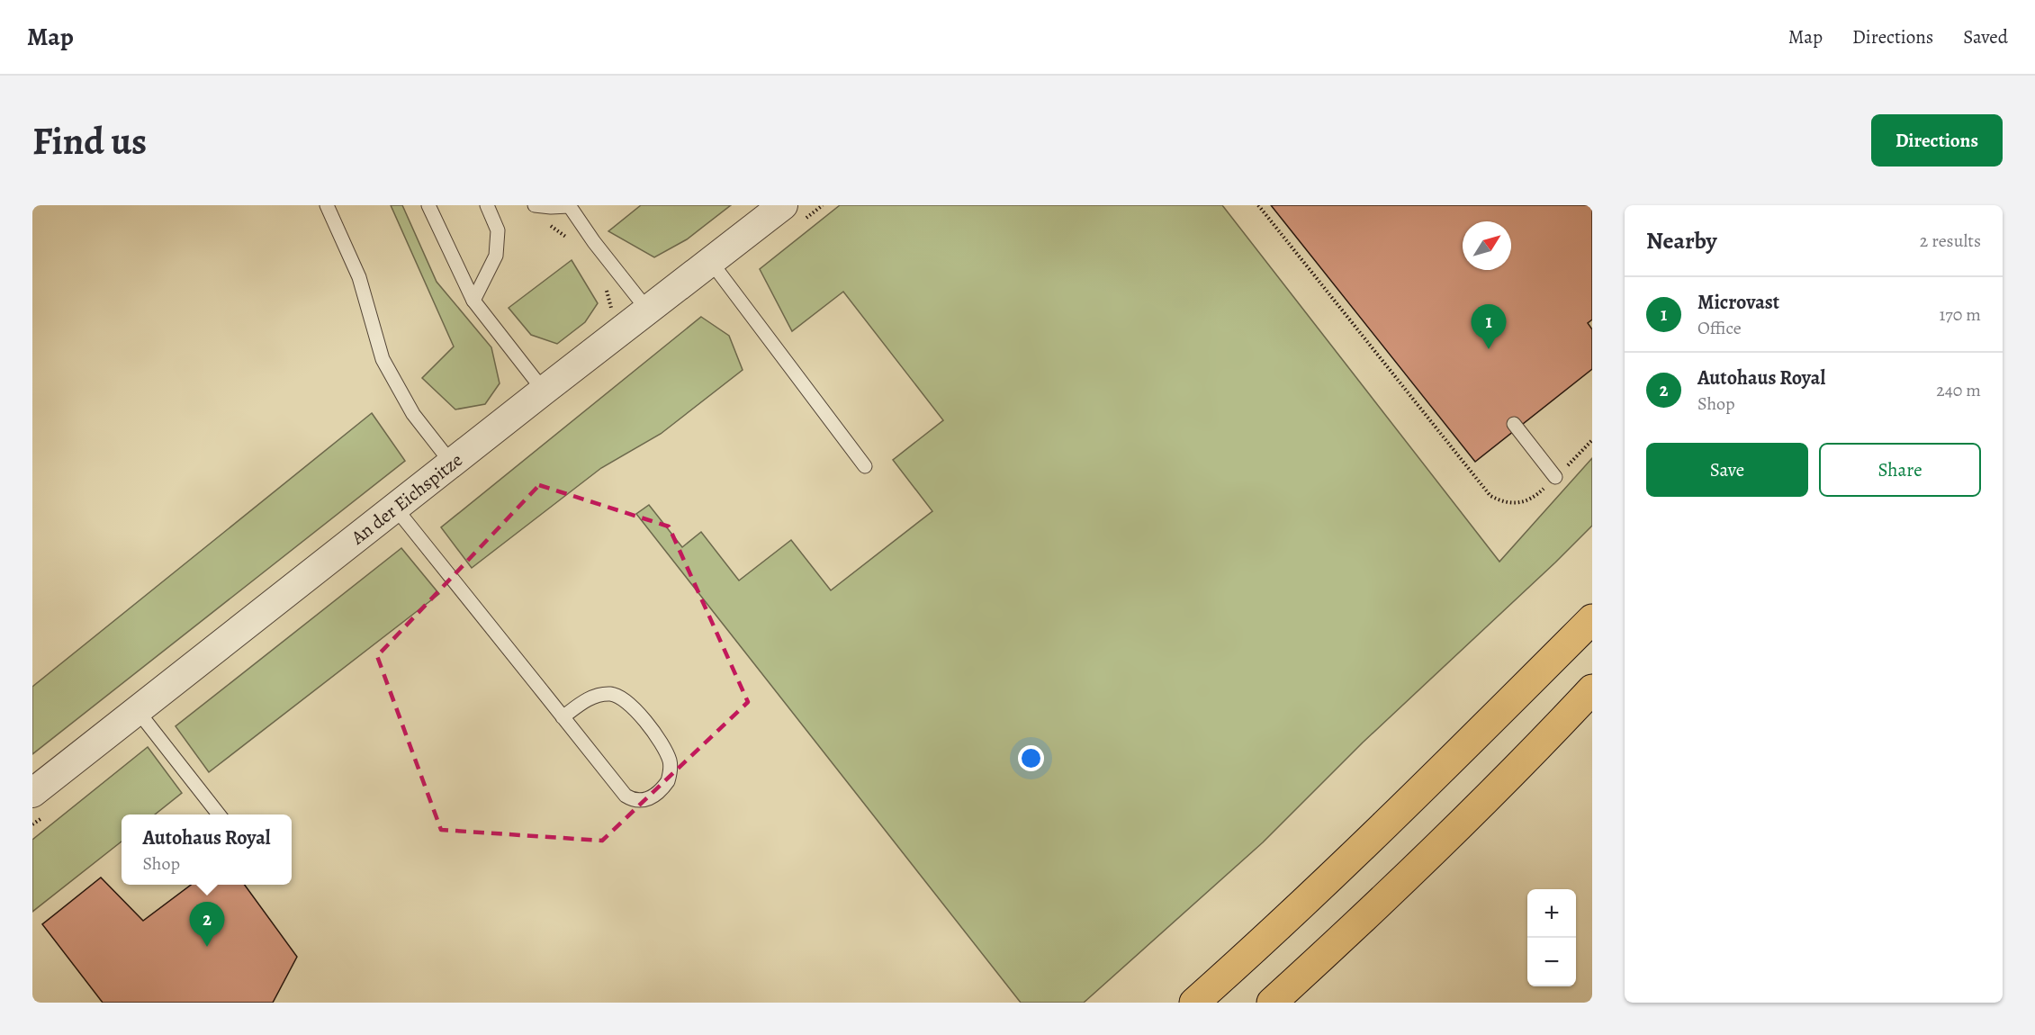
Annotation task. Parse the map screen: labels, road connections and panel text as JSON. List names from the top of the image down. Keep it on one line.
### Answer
{"streets":{"street":["An der Eichspitze"]},"north":"top right","page":{"header":"Map","nav":["Map","Directions","Saved"],"buttons":["Directions",["Save","Share"]],"title":"Find us","heading":["Nearby","2 results"],"list":[{"mark":"1","name":"Microvast","note":"Office","value":"170 m"},{"mark":"2","name":"Autohaus Royal","note":"Shop","value":"240 m"}],"pins":["1","2"],"popup":["Autohaus Royal","Shop"],"map_buttons":["+","−"]}}
